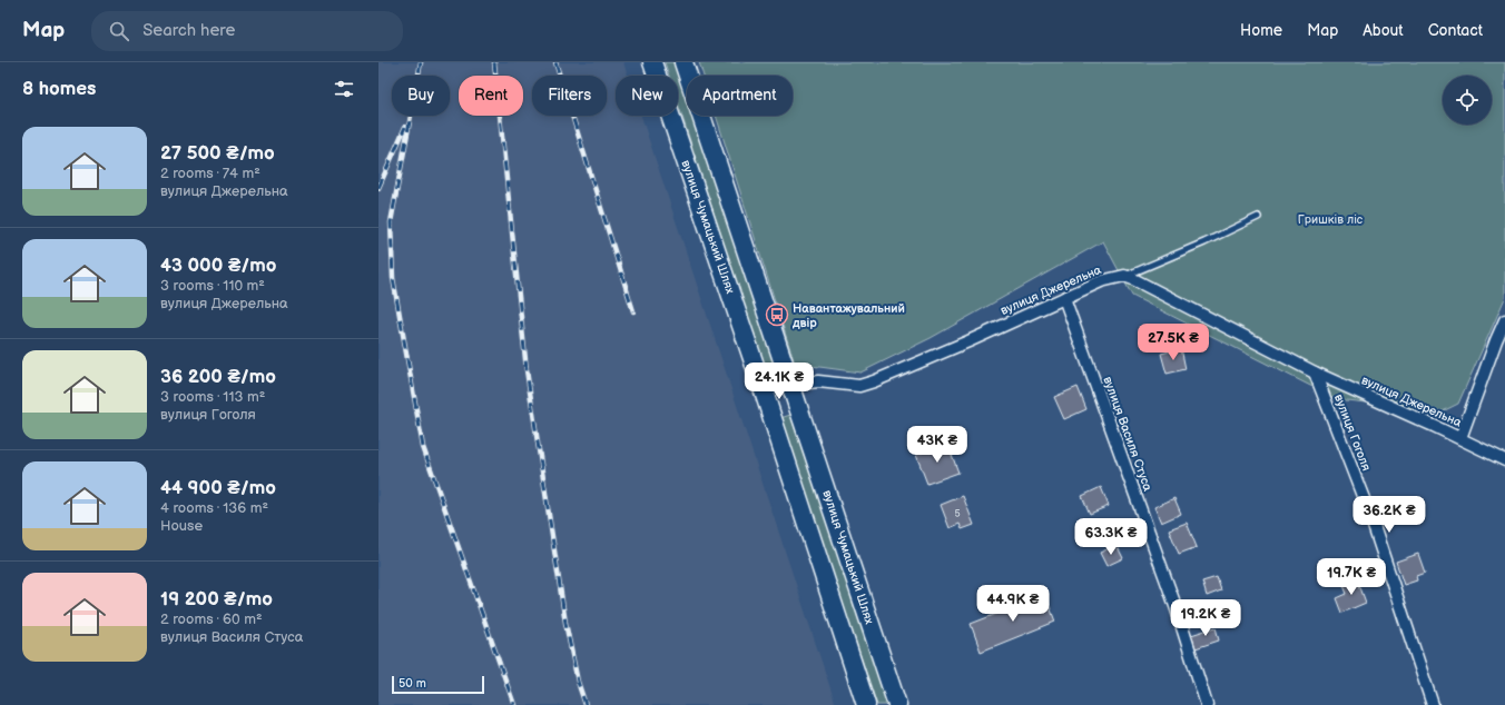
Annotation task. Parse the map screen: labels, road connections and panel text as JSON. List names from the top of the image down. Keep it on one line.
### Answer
{"streets":{"main road":["вулиця Чумацький Шлях"],"street":["вулиця Джерельна","вулиця Гоголя","вулиця Василя Стуса"]},"crossings":[["вулиця Чумацький Шлях","вулиця Джерельна"],["вулиця Джерельна","вулиця Гоголя"],["вулиця Джерельна","вулиця Василя Стуса"]],"parks":["Гришків ліс"],"places":{"bus stop":["Навантажувальний двір"]},"house_numbers":["5"],"scale_bar":"50 m","page":{"header":"Map","search":"Search here","nav":["Home","Map","About","Contact"],"heading":"8 homes","chip":["Buy","Rent","Filters","New","Apartment"],"list":[{"name":"27 500 ₴/mo","note":"2 rooms · 74 m² · вулиця Джерельна"},{"name":"43 000 ₴/mo","note":"3 rooms · 110 m² · вулиця Джерельна"},{"name":"36 200 ₴/mo","note":"3 rooms · 113 m² · вулиця Гоголя"},{"name":"44 900 ₴/mo","note":"4 rooms · 136 m² · House"},{"name":"19 200 ₴/mo","note":"2 rooms · 60 m² · вулиця Василя Стуса"}],"price":["27.5K ₴","24.1K ₴","43K ₴","36.2K ₴","63.3K ₴","19.7K ₴","44.9K ₴","19.2K ₴"],"scale":"50 m"}}
